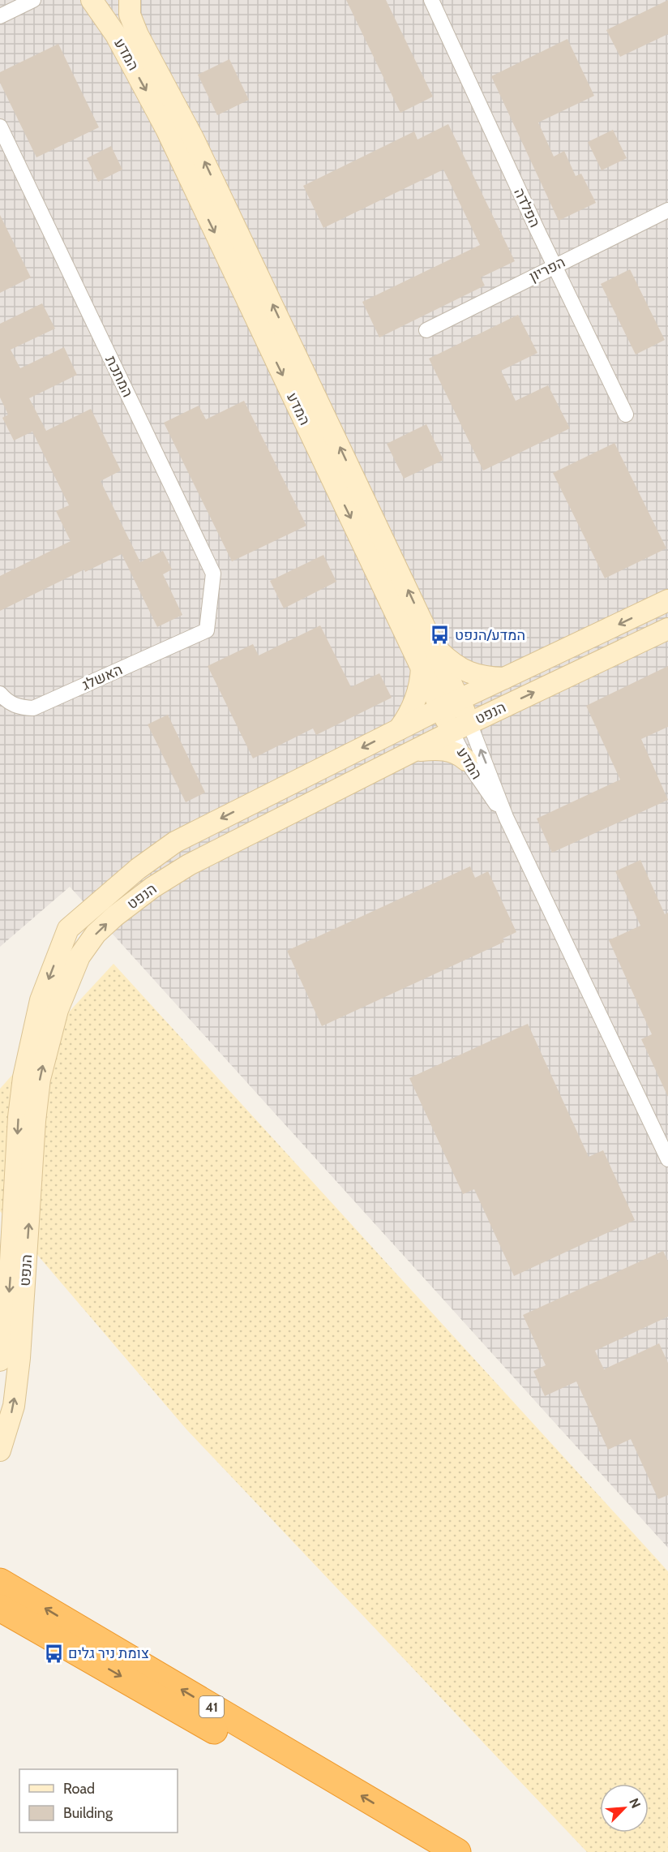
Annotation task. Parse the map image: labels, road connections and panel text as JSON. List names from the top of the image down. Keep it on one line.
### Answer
{"streets":{"highway":["41"],"street":["המדע","הפלדה","הפריון","המתכת","האשלג","הנפט"]},"crossings":[["המדע","הנפט"],["הפלדה","הפריון"],["המתכת","האשלג"]],"places":{"bus stop":["המדע/הנפט","צומת ניר גלים"]},"legend":["Road","Building"],"north":"top right"}
